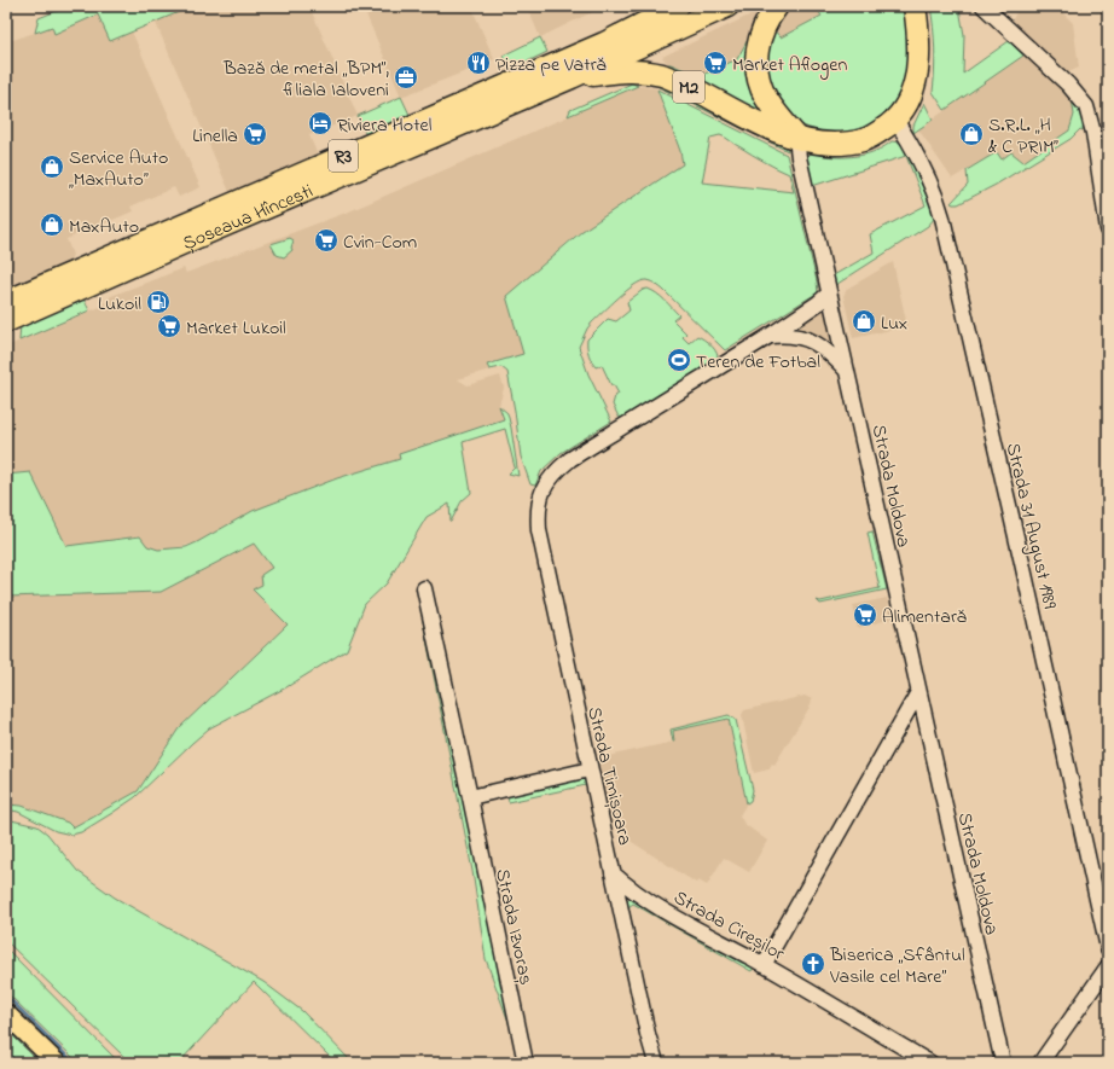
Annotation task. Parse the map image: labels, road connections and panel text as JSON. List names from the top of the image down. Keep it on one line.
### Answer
{"streets":{"highway":["M2","R3","Șoseaua Hîncești"],"street":["Strada Moldova","Strada 31 August 1989","Strada Timișoara","Strada Cireșilor","Strada Izvoraș"]},"crossings":[["M2","Șoseaua Hîncești"],["M2","Strada Moldova"],["M2","Strada 31 August 1989"],["Strada Moldova","Strada Timișoara"],["Strada Timișoara","Strada Cireșilor"]],"places":{"restaurant":["Pizza pe Vatră"],"supermarket":["Market Aflogen","Linella","Cvin-Com","Market Lukoil","Alimentară"],"office":["Bază de metal „BPM”, filiala Ialoveni"],"hotel":["Riviera Hotel"],"shop":["S.R.L. „H & C PRIM”","Service Auto „MaxAuto”","MaxAuto","Lux"],"fuel station":["Lukoil"],"sports":["Teren de Fotbal"],"church":["Biserica „Sfântul Vasile cel Mare”"]}}
